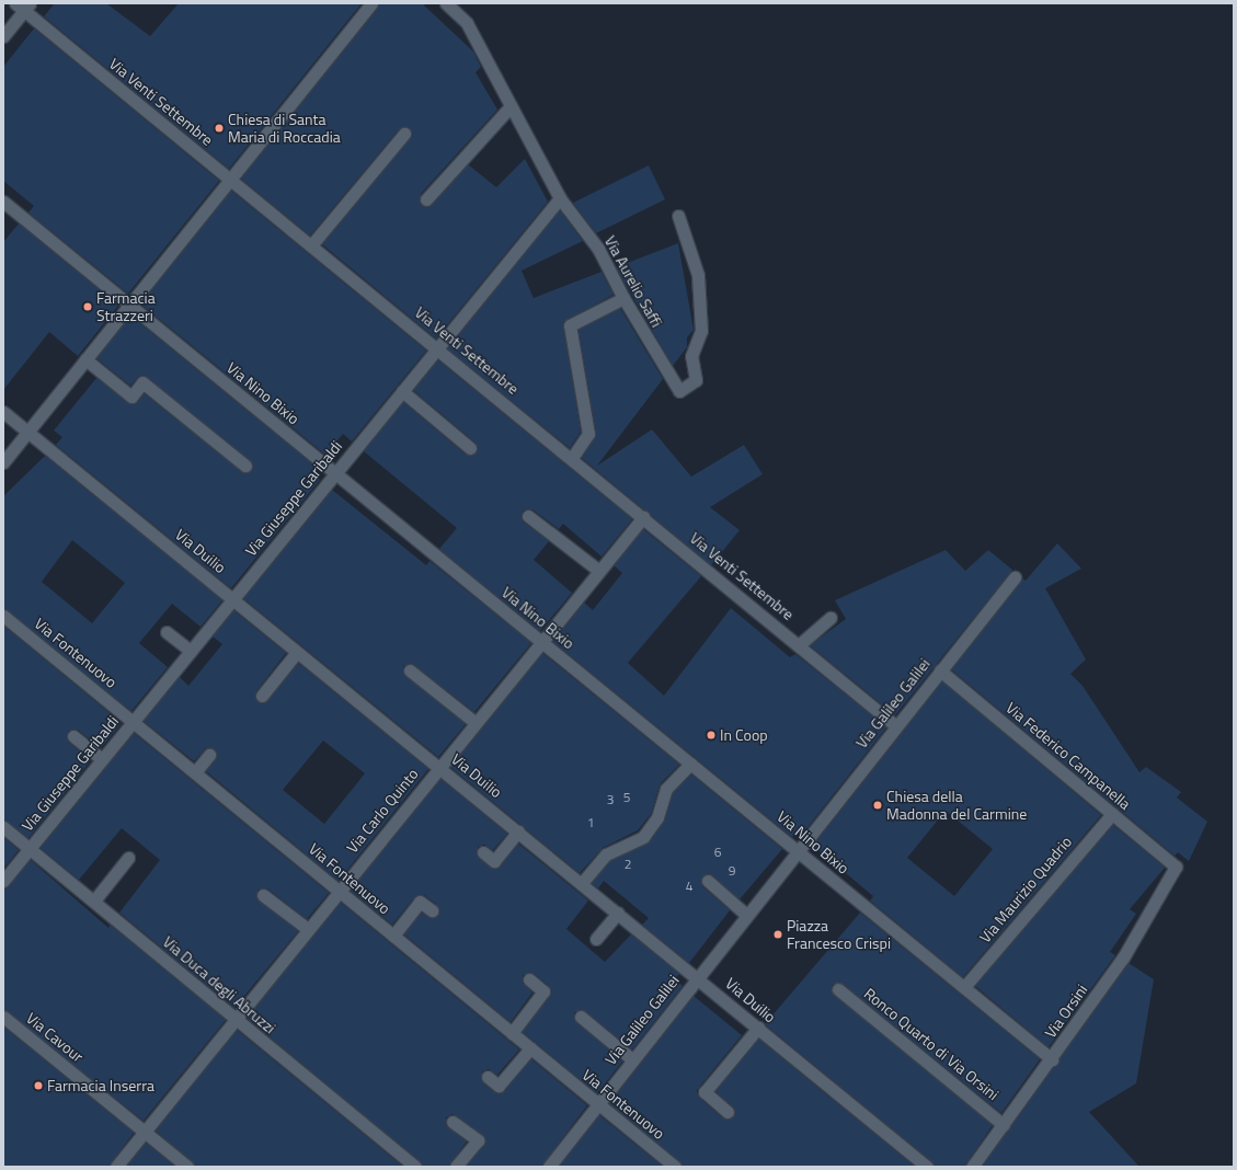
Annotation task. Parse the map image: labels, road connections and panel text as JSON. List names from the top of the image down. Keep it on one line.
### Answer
{"streets":{"street":["Via Venti Settembre","Via Aurelio Saffi","Via Nino Bixio","Via Giuseppe Garibaldi","Via Duilio","Via Fontenuovo","Via Galileo Galilei","Via Federico Campanella","Via Carlo Quinto","Via Maurizio Quadrio","Via Duca degli Abruzzi","Via Orsini","Via Cavour","Ronco Quarto di Via Orsini"]},"crossings":[["Via Venti Settembre","Via Giuseppe Garibaldi"],["Via Venti Settembre","Via Galileo Galilei"],["Via Venti Settembre","Via Carlo Quinto"],["Via Aurelio Saffi","Via Giuseppe Garibaldi"],["Via Nino Bixio","Via Giuseppe Garibaldi"],["Via Nino Bixio","Via Galileo Galilei"],["Via Nino Bixio","Via Carlo Quinto"],["Via Nino Bixio","Via Maurizio Quadrio"],["Via Nino Bixio","Via Orsini"],["Via Giuseppe Garibaldi","Via Duilio"],["Via Giuseppe Garibaldi","Via Fontenuovo"],["Via Giuseppe Garibaldi","Via Duca degli Abruzzi"],["Via Duilio","Via Galileo Galilei"],["Via Duilio","Via Carlo Quinto"],["Via Fontenuovo","Via Galileo Galilei"],["Via Fontenuovo","Via Carlo Quinto"],["Via Galileo Galilei","Via Federico Campanella"],["Via Federico Campanella","Via Maurizio Quadrio"],["Via Federico Campanella","Via Orsini"],["Via Carlo Quinto","Via Duca degli Abruzzi"],["Via Carlo Quinto","Via Cavour"],["Via Orsini","Ronco Quarto di Via Orsini"]],"places":["Chiesa di Santa Maria di Roccadia","Farmacia Strazzeri","In Coop","Chiesa della Madonna del Carmine","Piazza Francesco Crispi","Farmacia Inserra"],"house_numbers":["5","3","1","6","2","9","4"]}
